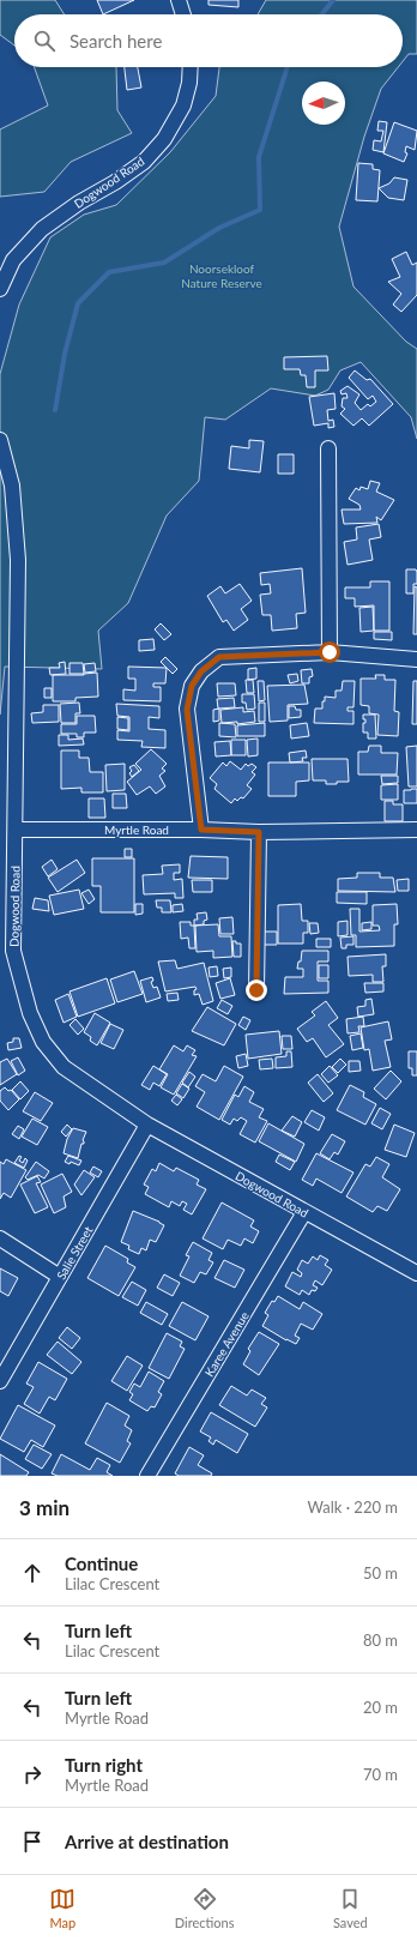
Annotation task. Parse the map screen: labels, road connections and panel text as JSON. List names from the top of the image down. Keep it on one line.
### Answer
{"streets":{"street":["Dogwood Road","Myrtle Road","Salie Street","Karee Avenue"]},"crossings":[["Dogwood Road","Myrtle Road"],["Dogwood Road","Salie Street"],["Dogwood Road","Karee Avenue"]],"parks":["Noorsekloof Nature Reserve"],"north":"left","page":{"search":"Search here","heading":["3 min","Walk · 220 m"],"list":[["Continue","Lilac Crescent","50 m"],["Turn left","Lilac Crescent","80 m"],["Turn left","Myrtle Road","20 m"],["Turn right","Myrtle Road","70 m"],"Arrive at destination"],"nav":["Map","Directions","Saved"]}}
